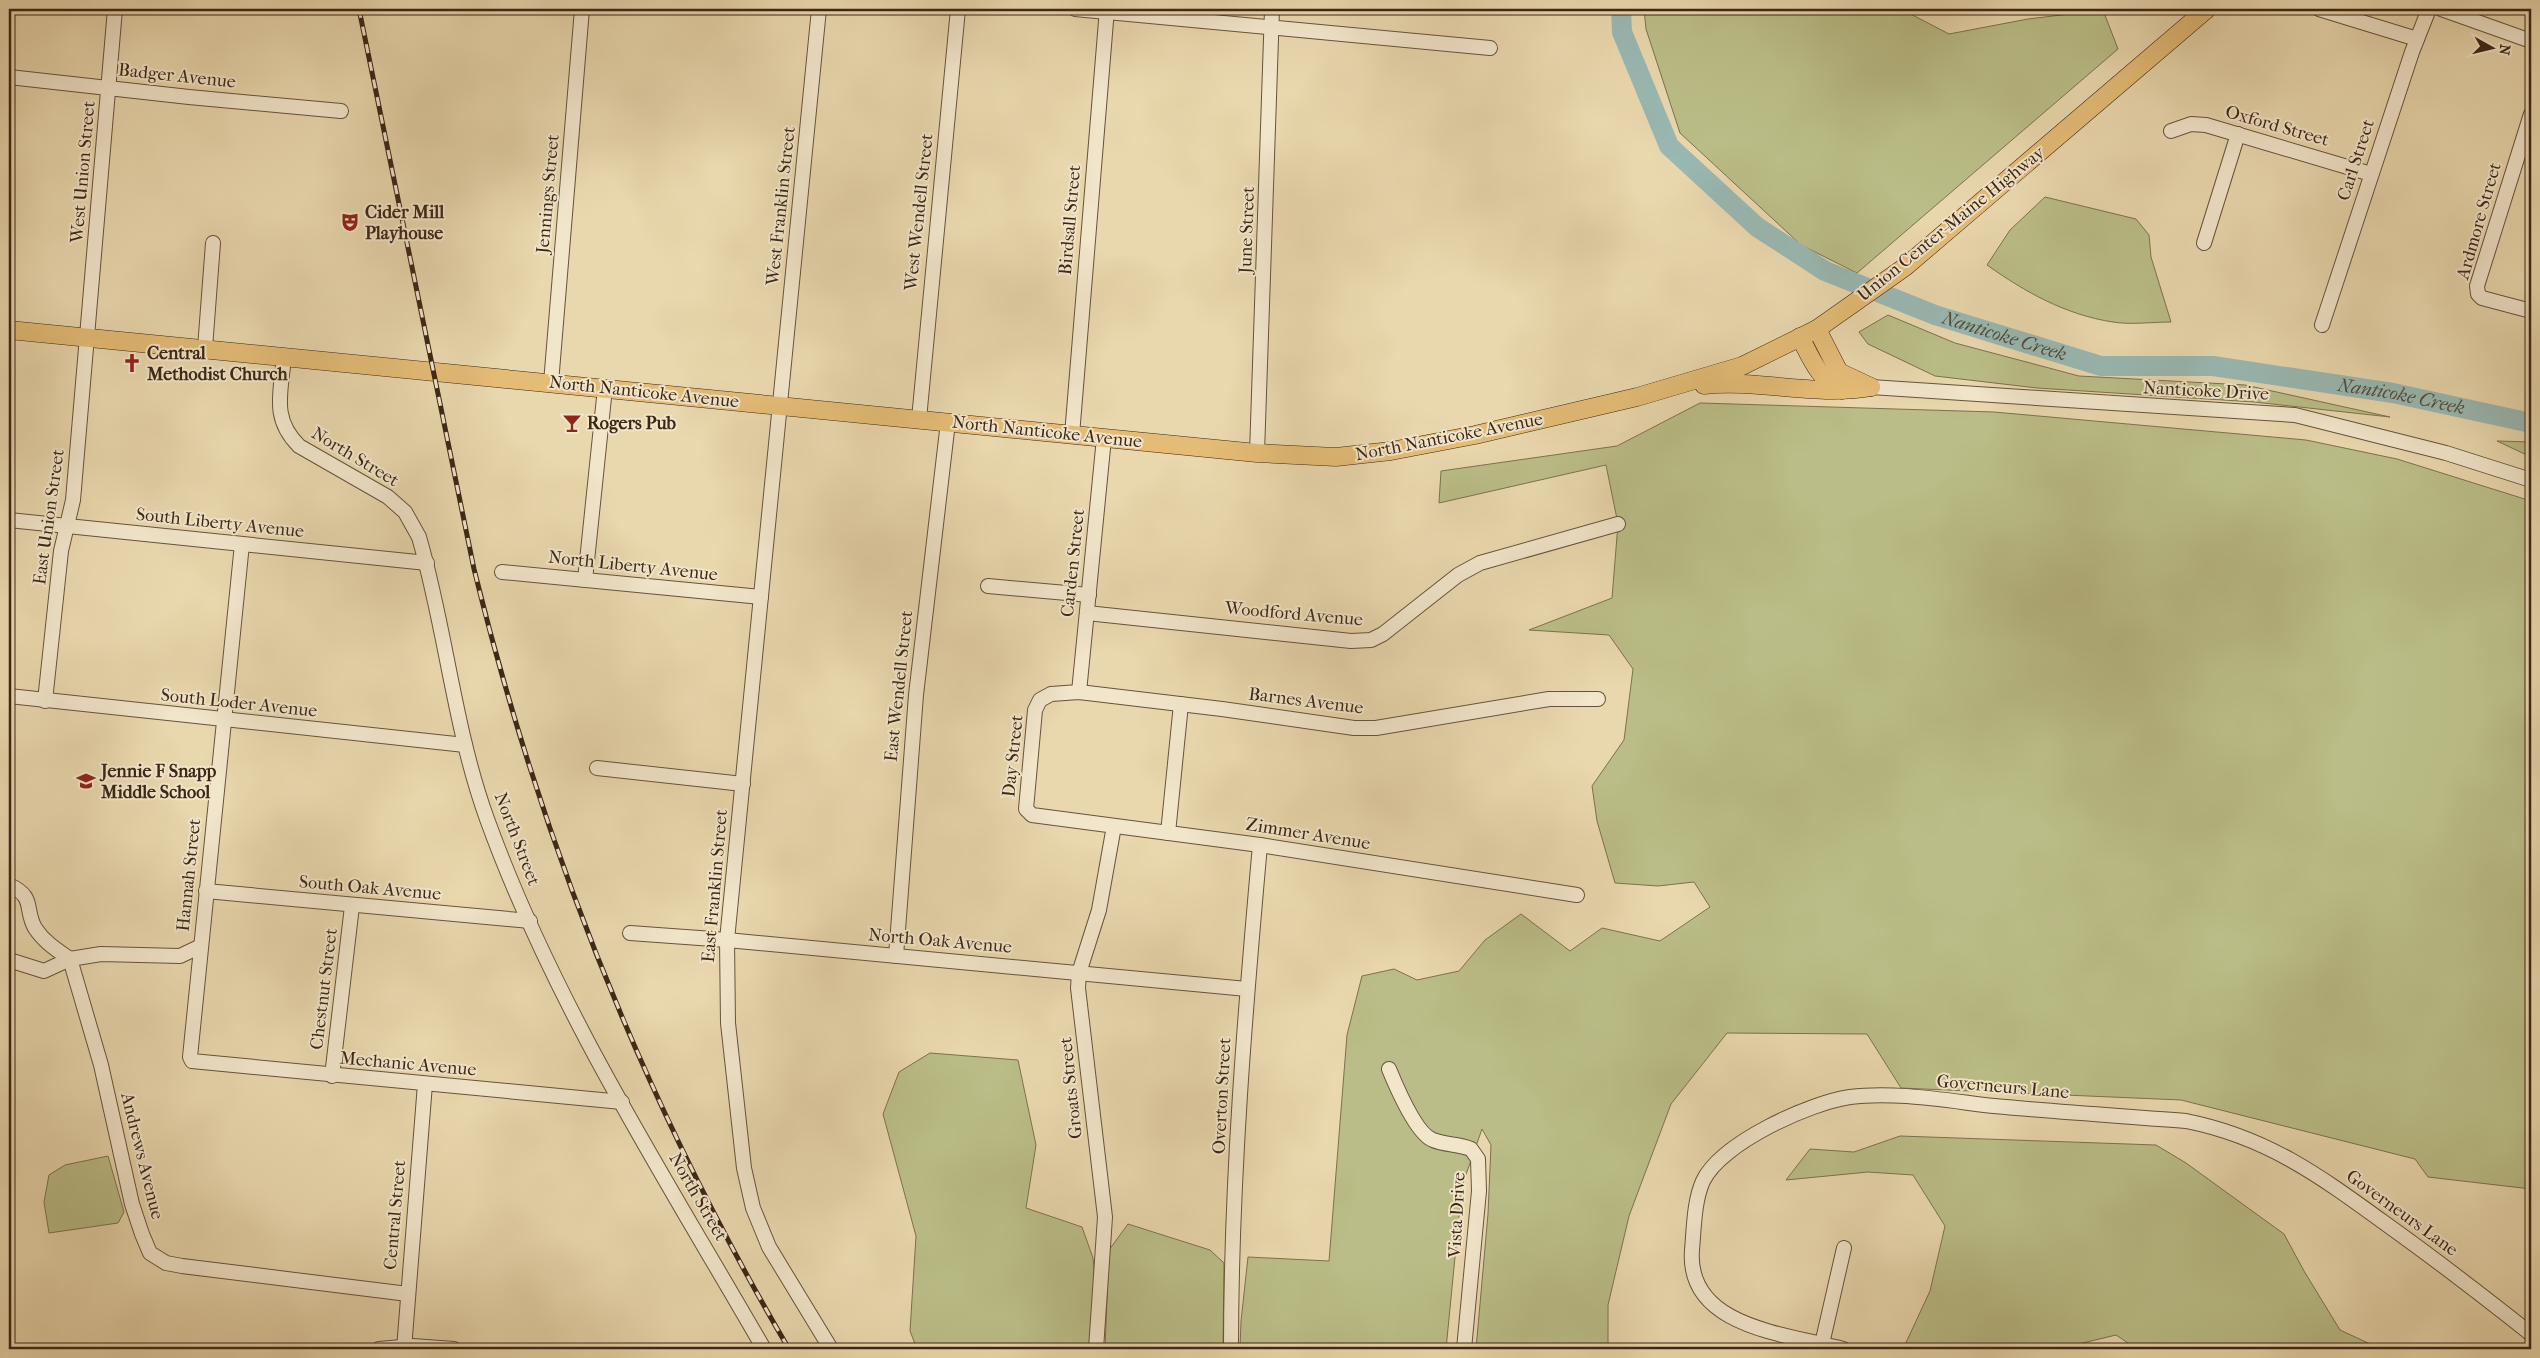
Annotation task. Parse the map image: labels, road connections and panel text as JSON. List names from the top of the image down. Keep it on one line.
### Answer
{"streets":{"main road":["Union Center-Maine Highway","North Nanticoke Avenue"],"street":["Badger Avenue","Oxford Street","Carl Street","West Union Street","Jennings Street","West Franklin Street","West Wendell Street","Birdsall Street","Ardmore Street","June Street","Nanticoke Drive","North Street","East Union Street","South Liberty Avenue","Carden Street","North Liberty Avenue","Woodford Avenue","East Wendell Street","Barnes Avenue","South Loder Avenue","Day Street","Zimmer Avenue","Hannah Street","East Franklin Street","South Oak Avenue","North Oak Avenue","Chestnut Street","Mechanic Avenue","Governeurs Lane","Groats Street","Overton Street","Andrews Avenue","Central Street","Vista Drive"]},"crossings":[["Badger Avenue","West Union Street"],["Oxford Street","Carl Street"],["West Union Street","North Nanticoke Avenue"],["West Union Street","East Union Street"],["Jennings Street","North Nanticoke Avenue"],["West Franklin Street","North Nanticoke Avenue"],["West Franklin Street","East Franklin Street"],["West Wendell Street","North Nanticoke Avenue"],["Birdsall Street","North Nanticoke Avenue"],["Union Center-Maine Highway","North Nanticoke Avenue"],["June Street","North Nanticoke Avenue"],["North Nanticoke Avenue","North Street"],["North Nanticoke Avenue","East Union Street"],["North Nanticoke Avenue","Carden Street"],["North Nanticoke Avenue","East Wendell Street"],["North Nanticoke Avenue","East Franklin Street"],["North Street","South Liberty Avenue"],["North Street","South Loder Avenue"],["North Street","South Oak Avenue"],["North Street","Mechanic Avenue"],["East Union Street","South Liberty Avenue"],["East Union Street","South Loder Avenue"],["South Liberty Avenue","Hannah Street"],["Carden Street","Woodford Avenue"],["Carden Street","Barnes Avenue"],["North Liberty Avenue","East Franklin Street"],["East Wendell Street","North Oak Avenue"],["Barnes Avenue","Day Street"],["South Loder Avenue","Hannah Street"],["Day Street","Zimmer Avenue"],["Zimmer Avenue","Groats Street"],["Zimmer Avenue","Overton Street"],["Hannah Street","South Oak Avenue"],["Hannah Street","Mechanic Avenue"],["East Franklin Street","North Oak Avenue"],["South Oak Avenue","Chestnut Street"],["North Oak Avenue","Groats Street"],["North Oak Avenue","Overton Street"],["Chestnut Street","Mechanic Avenue"],["Mechanic Avenue","Central Street"],["Andrews Avenue","Central Street"]],"water":["Nanticoke Creek"],"places":{"theatre":["Cider Mill Playhouse"],"church":["Central Methodist Church"],"bar":["Rogers Pub"],"school or university":["Jennie F Snapp Middle School"]},"north":"right"}
